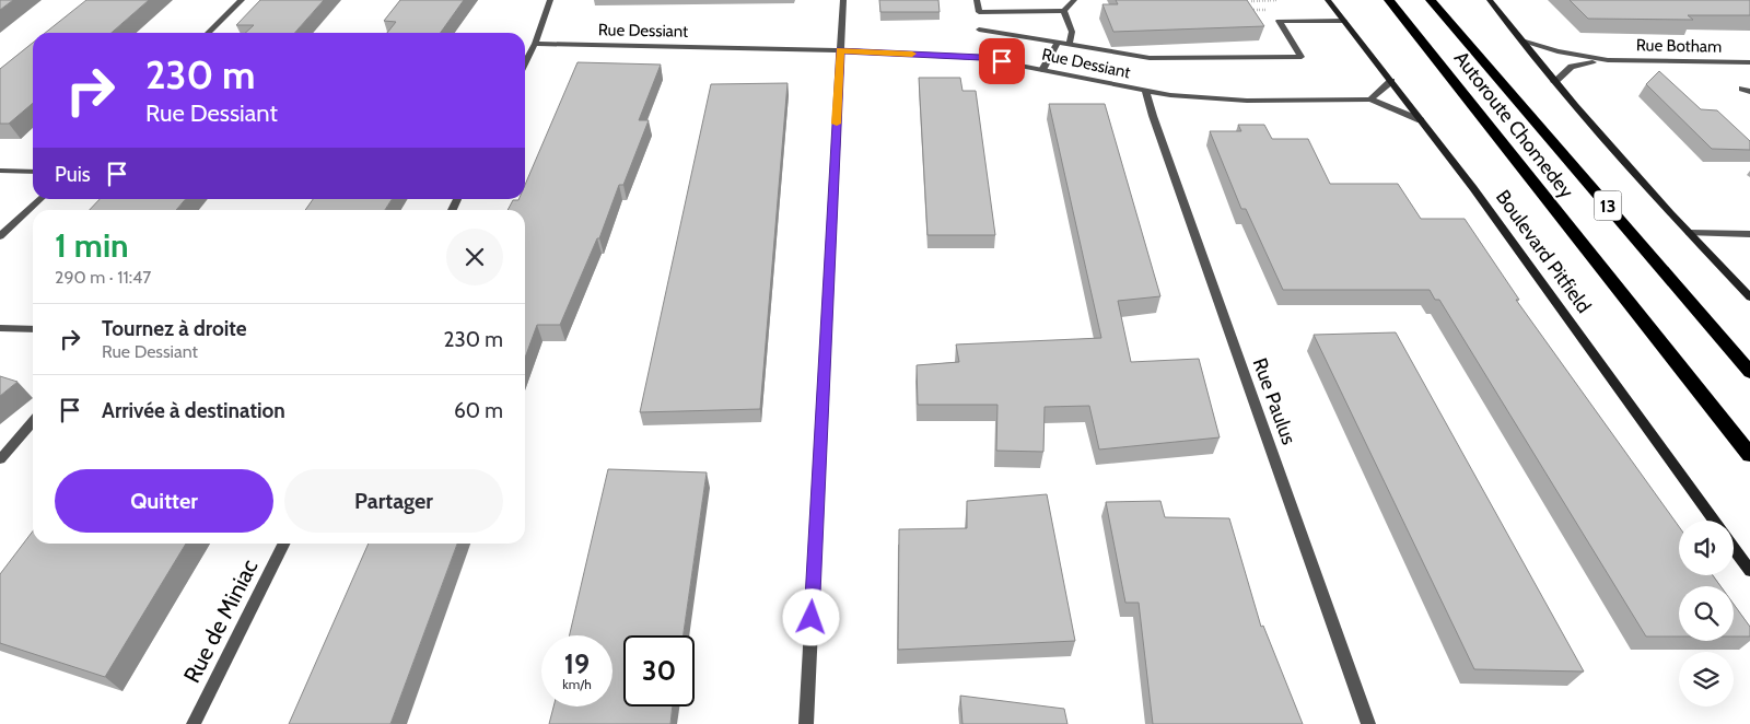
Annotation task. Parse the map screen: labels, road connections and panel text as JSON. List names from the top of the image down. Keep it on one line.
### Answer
{"streets":{"highway":["Autoroute Chomedey","13"],"main road":["Boulevard Pitfield"],"street":["Rue Dessiant","Rue Botham","Rue Paulus","Rue de Miniac"]},"crossings":[["Rue Dessiant","Boulevard Pitfield"],["Rue Dessiant","Rue Paulus"]],"page":{"turn":["230 m","Rue Dessiant"],"then":"Puis","heading":["1 min","290 m · 11:47"],"list":[{"name":"Tournez à droite","note":"Rue Dessiant","value":"230 m"},{"name":"Arrivée à destination","value":"60 m"}],"buttons":["Quitter","Partager"],"speed":"19 km/h","limit":"30"}}
